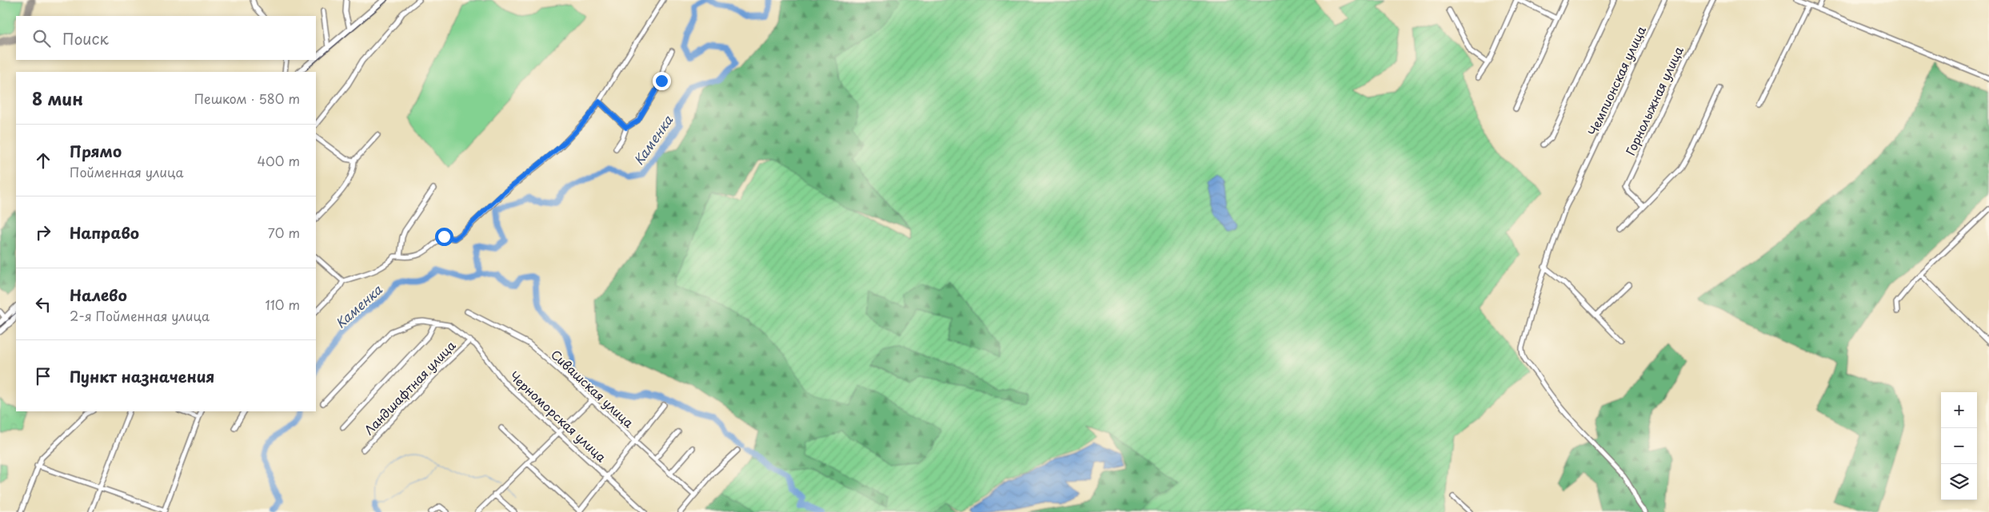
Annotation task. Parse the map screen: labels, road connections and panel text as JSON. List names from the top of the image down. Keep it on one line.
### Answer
{"streets":{"street":["Чемпионская улица","Горнолыжная улица","Ландшафтная улица","Сивашская улица","Черноморская улица"]},"crossings":[["Ландшафтная улица","Черноморская улица"]],"water":["Каменка"],"page":{"search":"Поиск","heading":["8 мин","Пешком · 580 m"],"list":[["Прямо","Пойменная улица","400 m"],["Направо","70 m"],["Налево","2-я Пойменная улица","110 m"],"Пункт назначения"],"map_buttons":["+","−"]}}
